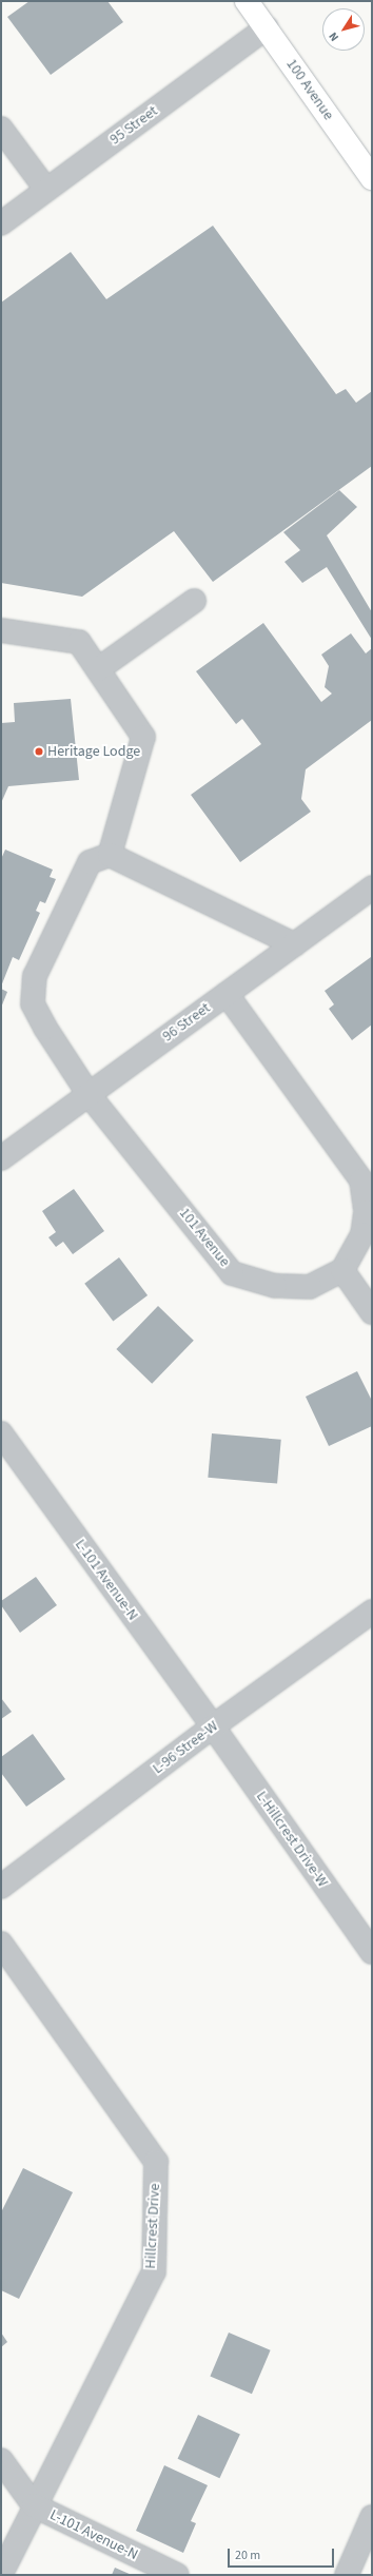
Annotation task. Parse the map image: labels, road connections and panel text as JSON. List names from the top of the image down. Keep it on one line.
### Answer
{"streets":{"main road":["100 Avenue"],"street":["95 Street","96 Street","101 Avenue","L-101 Avenue-N","L-96 Stree-W","L-Hillcrest Drive-W","Hillcrest Drive"]},"crossings":[["100 Avenue","95 Street"],["96 Street","101 Avenue"],["L-101 Avenue-N","L-96 Stree-W"],["L-101 Avenue-N","L-Hillcrest Drive-W"],["L-101 Avenue-N","Hillcrest Drive"],["L-96 Stree-W","L-Hillcrest Drive-W"]],"places":["Heritage Lodge"],"scale_bar":"20 m","north":"bottom left"}
